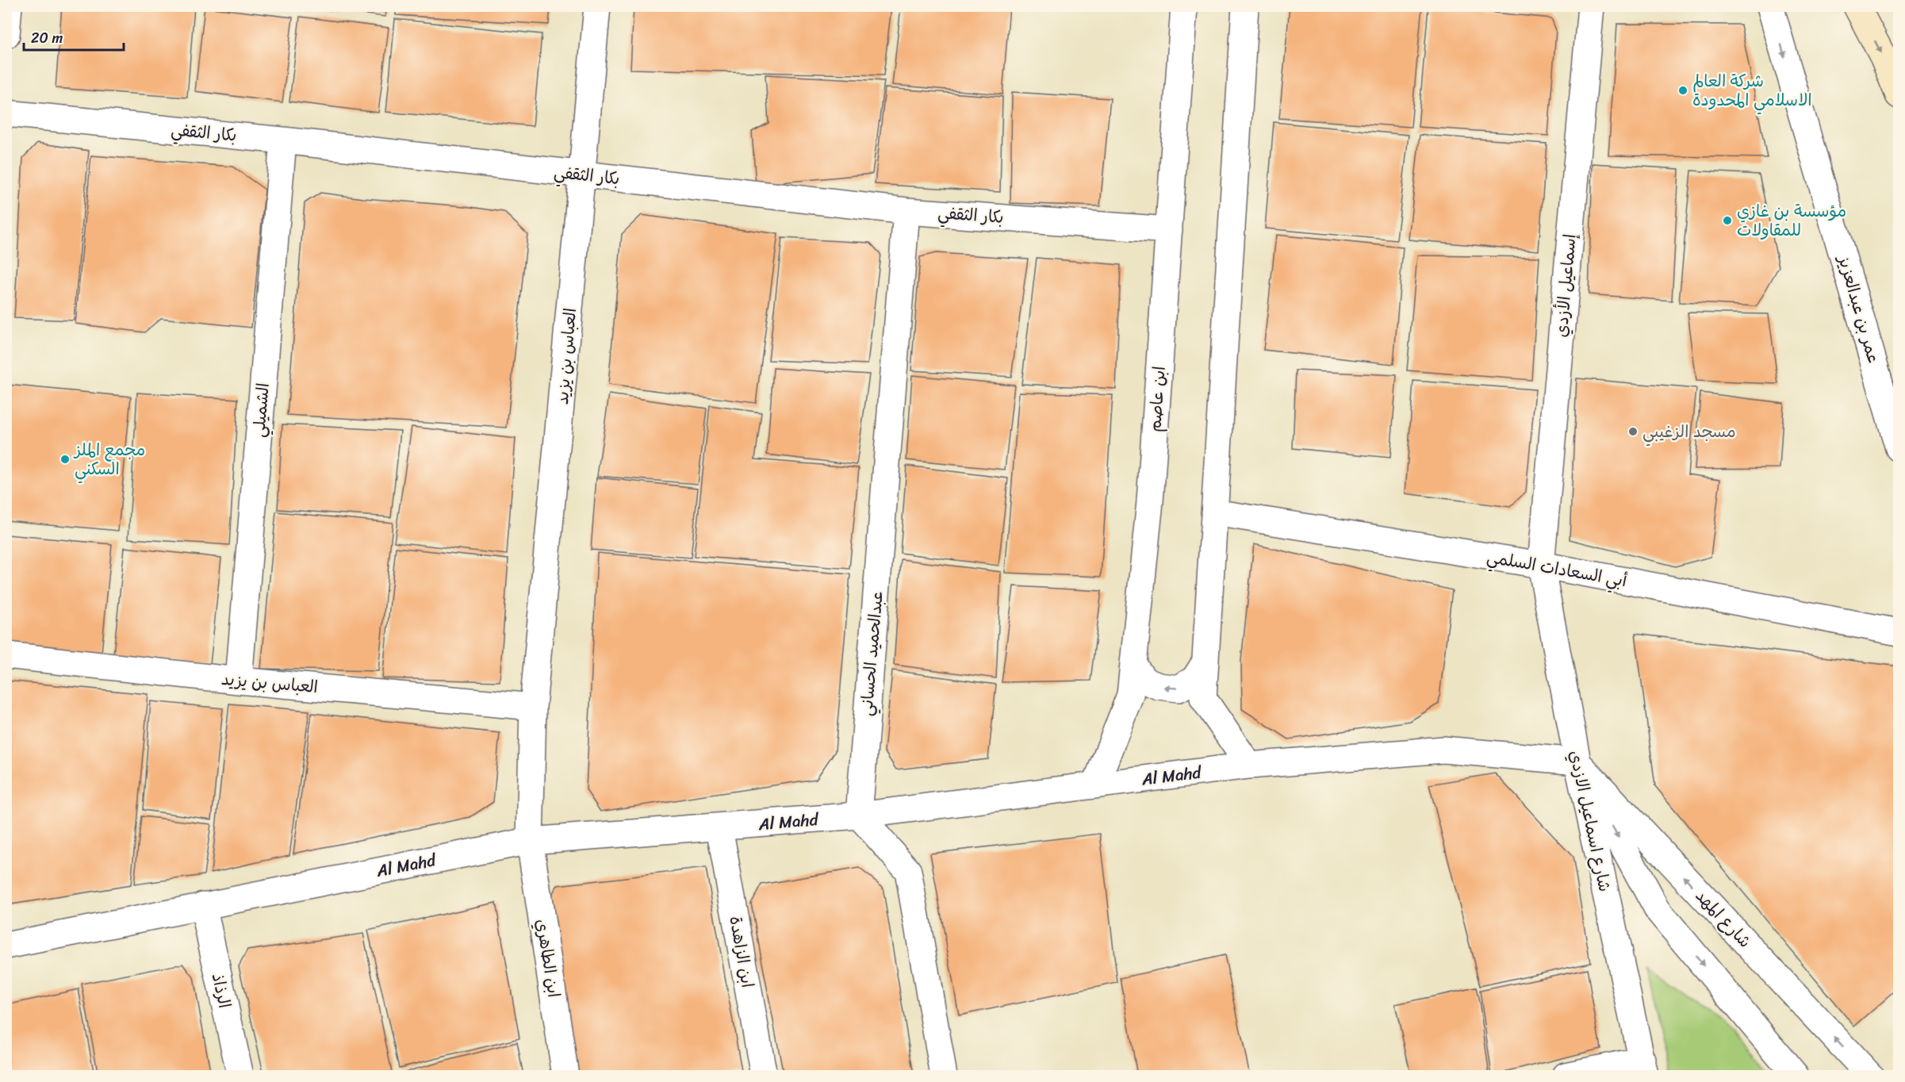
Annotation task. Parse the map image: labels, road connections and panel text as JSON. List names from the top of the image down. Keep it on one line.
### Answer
{"streets":{"street":["بكار الثقفي","إسماعيل الأزدي","عمر بن عبدالعزيز","العباس بن يزيد","ابن عاصم","الشميلي","أبي السعادات السلمي","عبدالحميد الحساني","Al Mahd","شارع اسماعيل الازدي","شارع المهد","ابن الزاهدة","ابن الطاهري","الرذاذ"]},"crossings":[["بكار الثقفي","العباس بن يزيد"],["بكار الثقفي","ابن عاصم"],["بكار الثقفي","الشميلي"],["بكار الثقفي","عبدالحميد الحساني"],["إسماعيل الأزدي","أبي السعادات السلمي"],["إسماعيل الأزدي","شارع اسماعيل الازدي"],["العباس بن يزيد","الشميلي"],["العباس بن يزيد","Al Mahd"],["العباس بن يزيد","ابن الطاهري"],["ابن عاصم","Al Mahd"],["أبي السعادات السلمي","شارع اسماعيل الازدي"],["عبدالحميد الحساني","Al Mahd"],["Al Mahd","شارع اسماعيل الازدي"],["Al Mahd","شارع المهد"],["Al Mahd","ابن الزاهدة"],["Al Mahd","ابن الطاهري"],["Al Mahd","الرذاذ"],["شارع اسماعيل الازدي","شارع المهد"]],"one_way":["عمر بن عبدالعزيز"],"places":["شركة العالم الاسلامي المحدودة","مؤسسة بن غازي للمقاولات","مسجد الزغيبي","مجمع الملز السكني"],"scale_bar":"20 m"}
